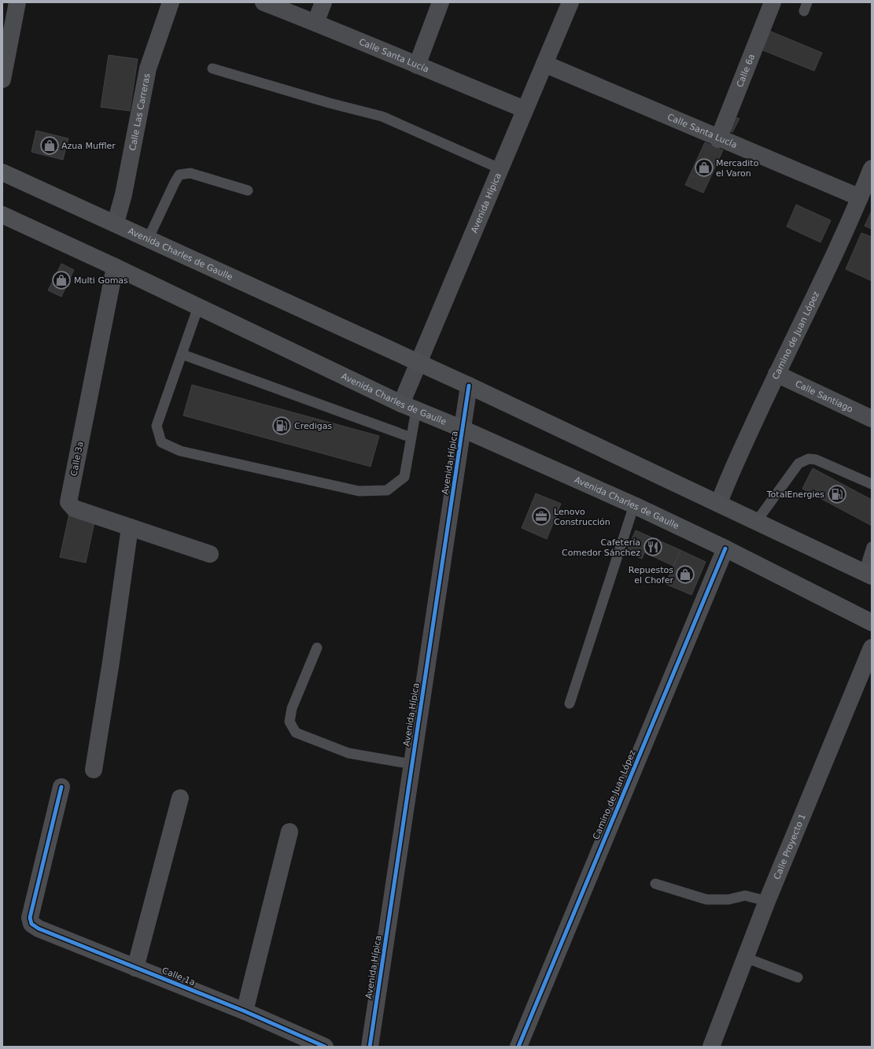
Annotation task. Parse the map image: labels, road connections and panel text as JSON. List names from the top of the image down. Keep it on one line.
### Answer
{"streets":{"main road":["Avenida Charles de Gaulle"],"street":["Calle Santa Lucía","Calle 6a","Calle Las Carreras","Avenida Hípica","Camino de Juan López","Calle Santiago","Calle 3a","Calle Proyecto 1","Calle 1a"]},"crossings":[["Calle Santa Lucía","Calle 6a"],["Calle Santa Lucía","Avenida Hípica"],["Calle Santa Lucía","Camino de Juan López"],["Calle Las Carreras","Avenida Charles de Gaulle"],["Avenida Hípica","Avenida Charles de Gaulle"],["Avenida Charles de Gaulle","Camino de Juan López"],["Avenida Charles de Gaulle","Calle 3a"],["Camino de Juan López","Calle Santiago"]],"places":{"shop":["Azua Muffler","Mercadito el Varon","Multi Gomas","Repuestos el Chofer"],"fuel station":["Credigas","TotalEnergies"],"office":["Lenovo Construcción"],"restaurant":["Cafetería Comedor Sánchez"]}}
